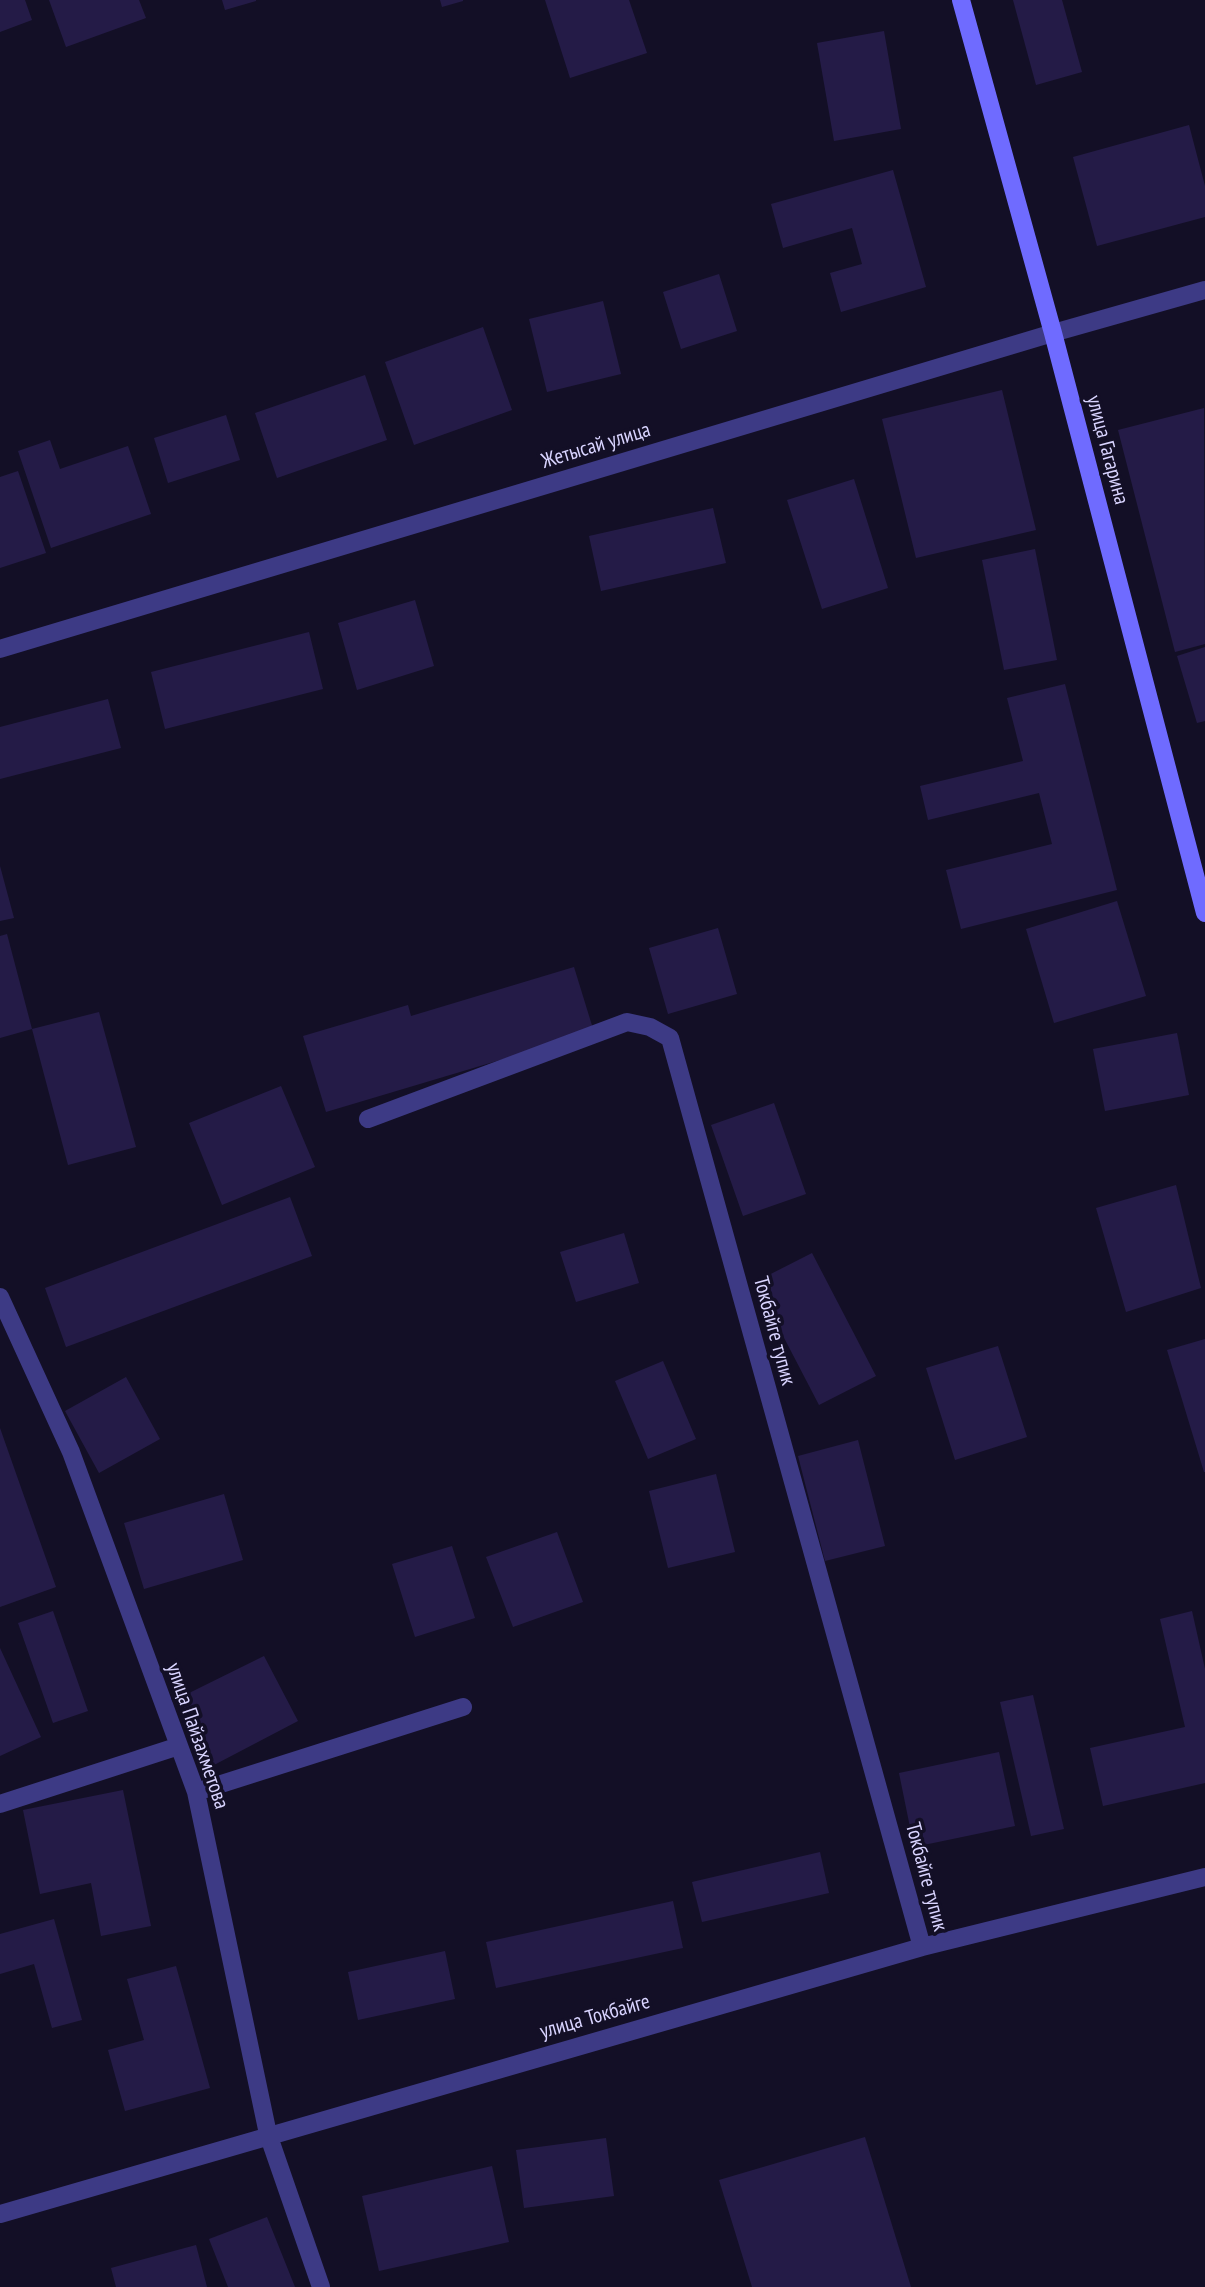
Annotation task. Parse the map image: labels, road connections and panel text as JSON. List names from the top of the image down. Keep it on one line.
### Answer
{"streets":{"main road":["улица Гагарина"],"street":["Жетысай улица","Токбайге тупик","улица Пайзахметова","улица Токбайге"]},"crossings":[["Жетысай улица","улица Гагарина"],["Токбайге тупик","улица Токбайге"],["улица Пайзахметова","улица Токбайге"]]}
